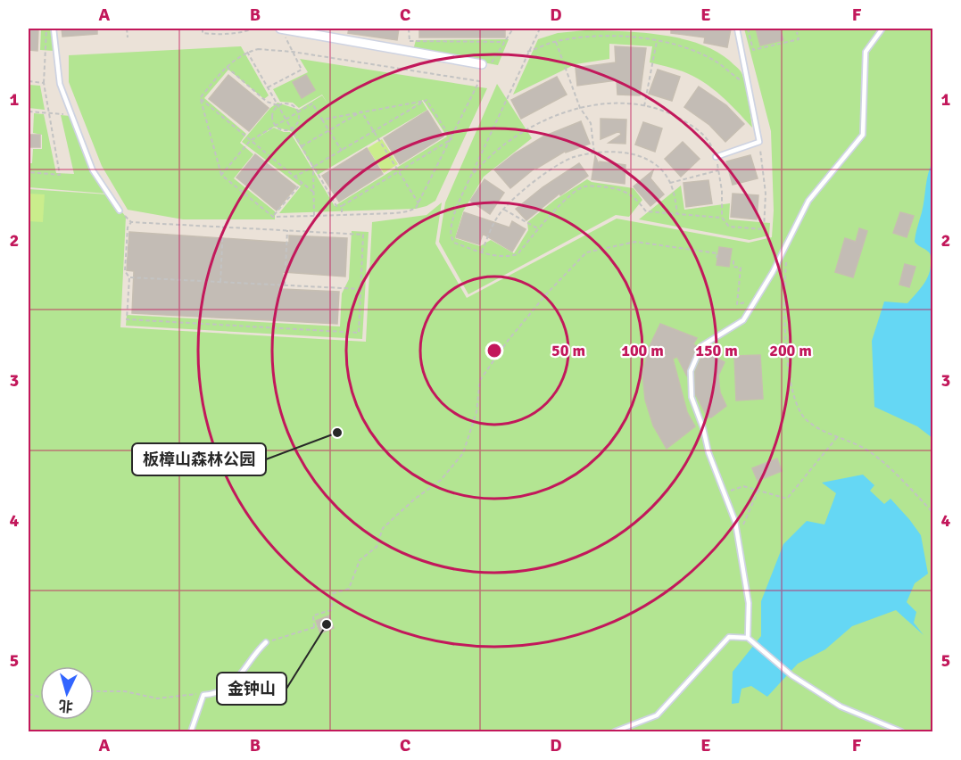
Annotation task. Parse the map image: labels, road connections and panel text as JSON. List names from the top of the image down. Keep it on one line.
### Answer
{"places":["板樟山森林公园","金钟山"],"north":"bottom","grid":{"columns":["A","B","C","D","E","F"],"rows":["1","2","3","4","5"]},"rings":["50 m","100 m","150 m","200 m"]}
